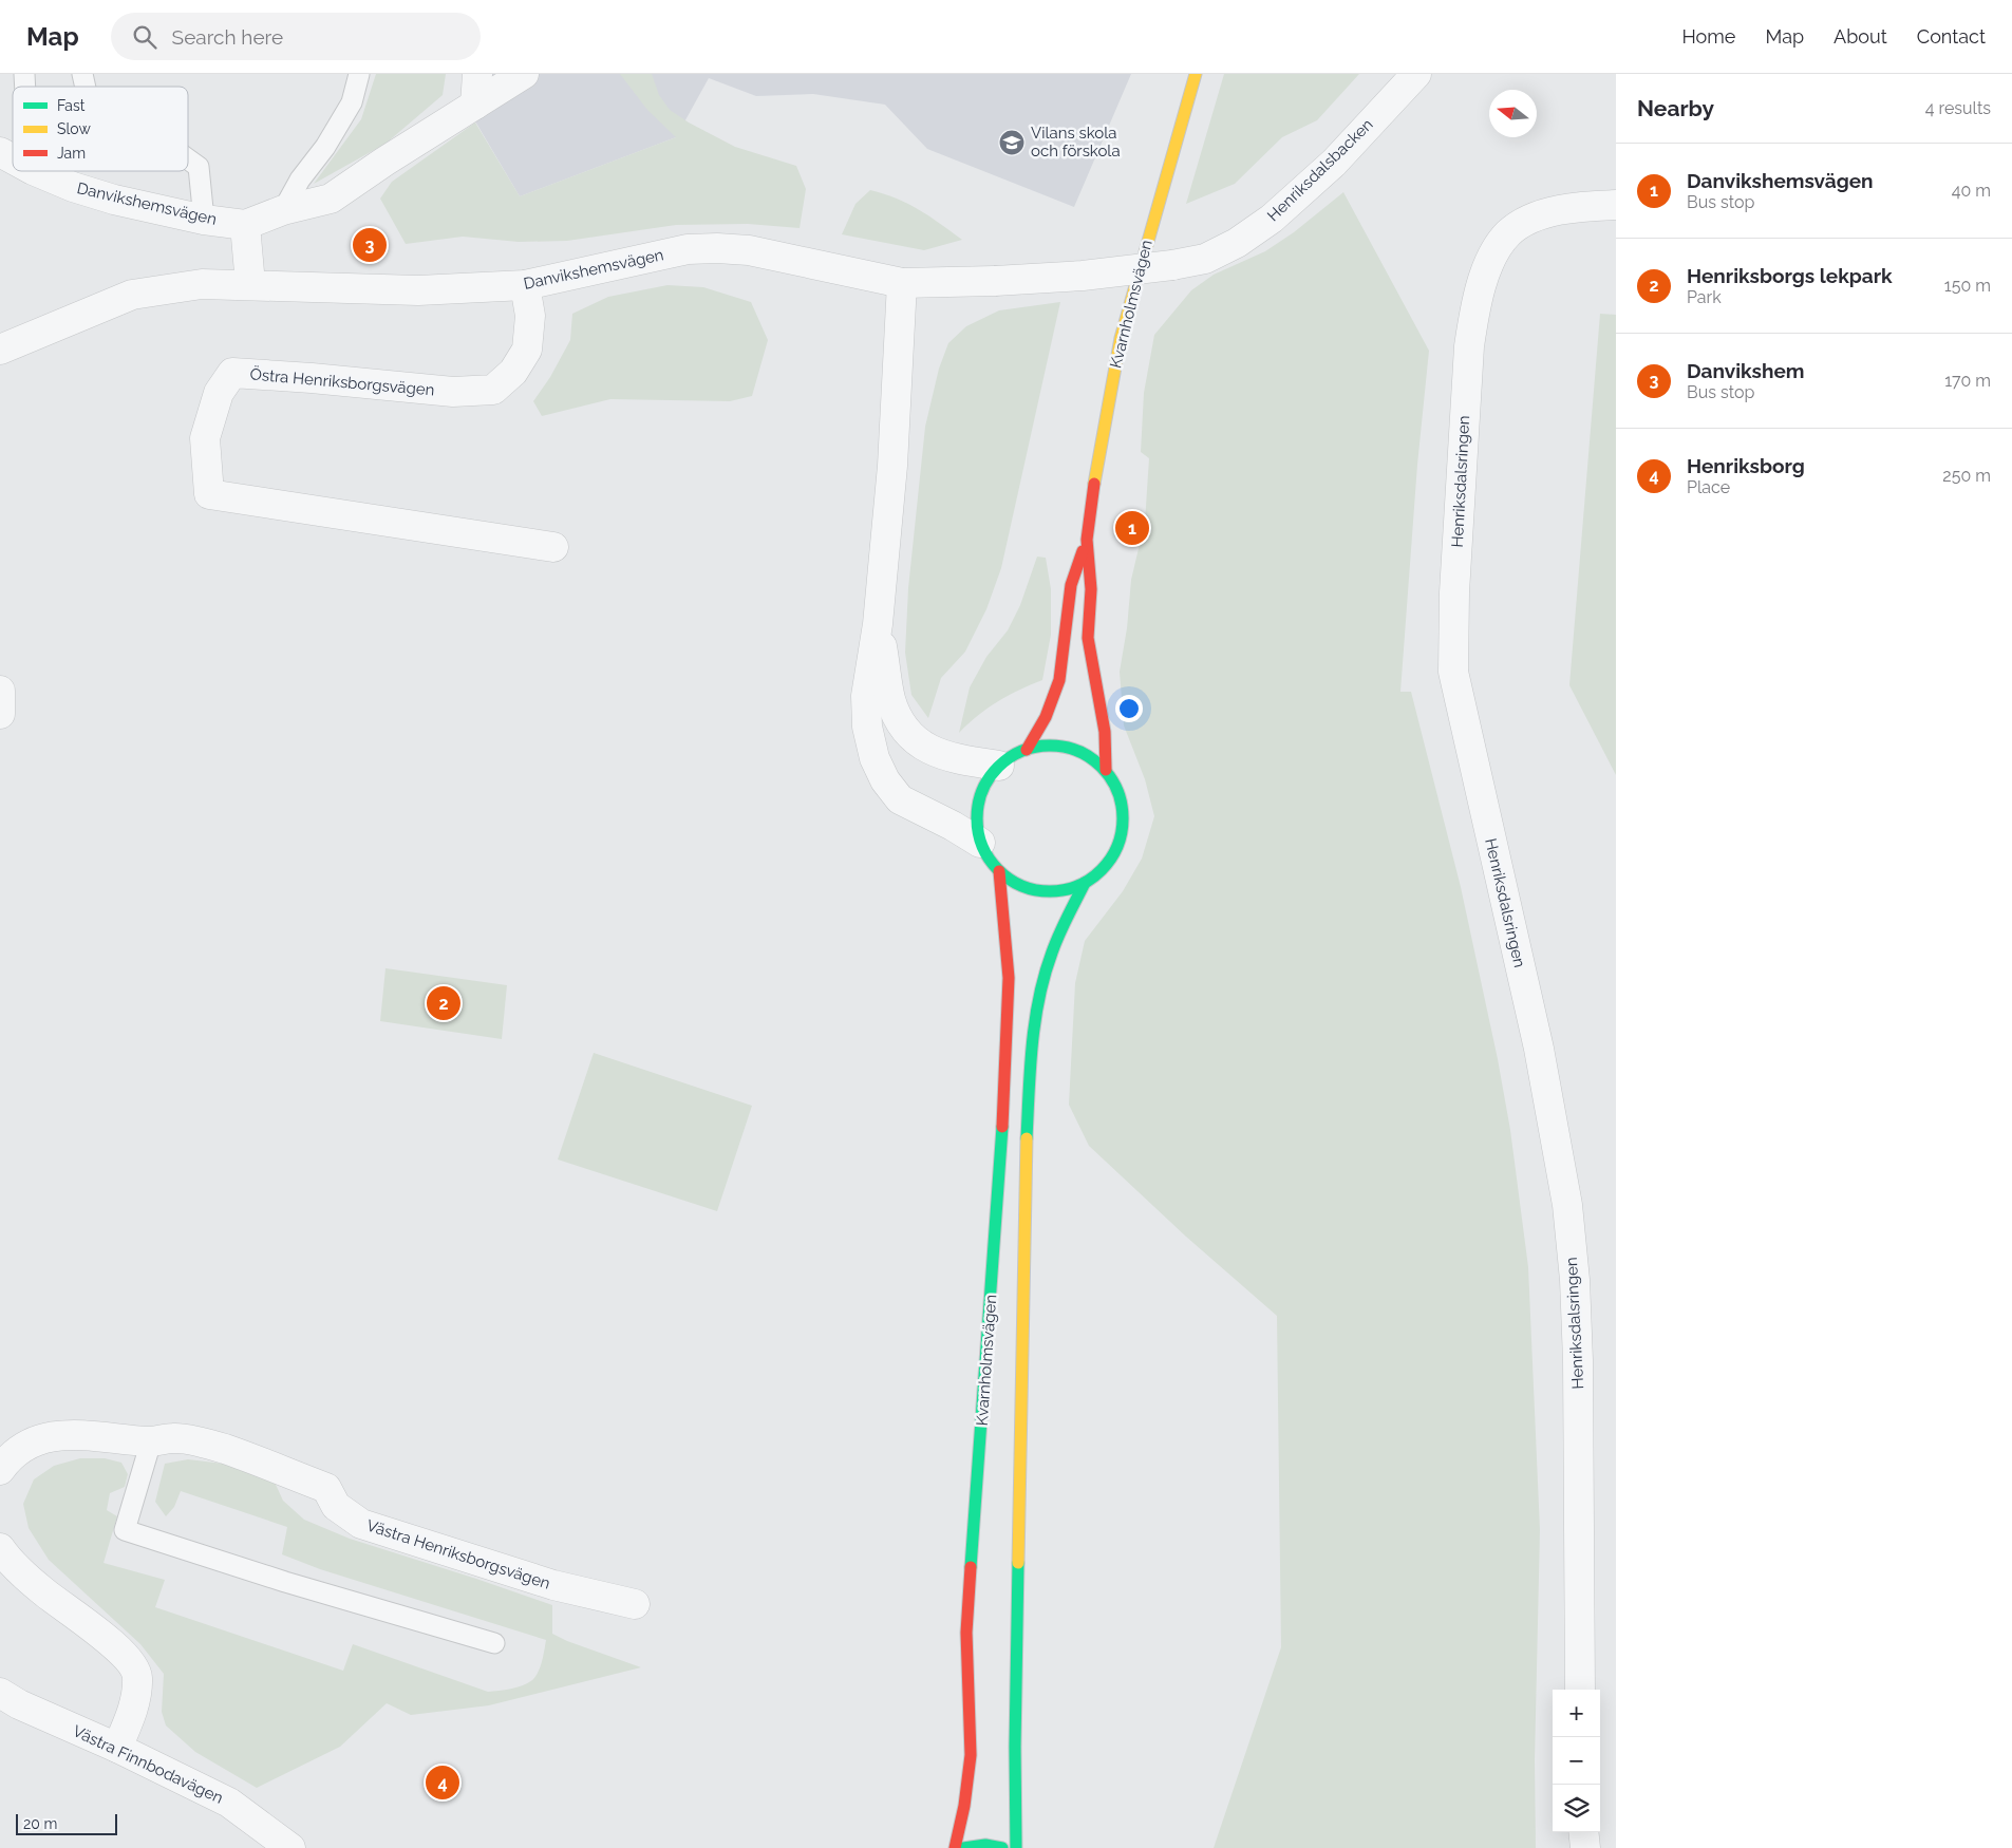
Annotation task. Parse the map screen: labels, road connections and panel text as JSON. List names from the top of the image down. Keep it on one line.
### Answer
{"streets":{"street":["Henriksdalsbacken","Danvikshemsvägen","Kvarnholmsvägen","Östra Henriksborgsvägen","Henriksdalsringen","Västra Henriksborgsvägen","Västra Finnbodavägen"]},"crossings":[["Henriksdalsbacken","Danvikshemsvägen"],["Danvikshemsvägen","Östra Henriksborgsvägen"]],"places":{"school or university":["Vilans skola och förskola"]},"legend":["Fast","Slow","Jam"],"scale_bar":"20 m","north":"left","page":{"header":"Map","search":"Search here","nav":["Home","Map","About","Contact"],"heading":["Nearby","4 results"],"list":[{"mark":"1","name":"Danvikshemsvägen","note":"Bus stop","value":"40 m"},{"mark":"2","name":"Henriksborgs lekpark","note":"Park","value":"150 m"},{"mark":"3","name":"Danvikshem","note":"Bus stop","value":"170 m"},{"mark":"4","name":"Henriksborg","note":"Place","value":"250 m"}],"pins":["3","1","2","4"],"map_buttons":["+","−"],"scale":"20 m"}}
